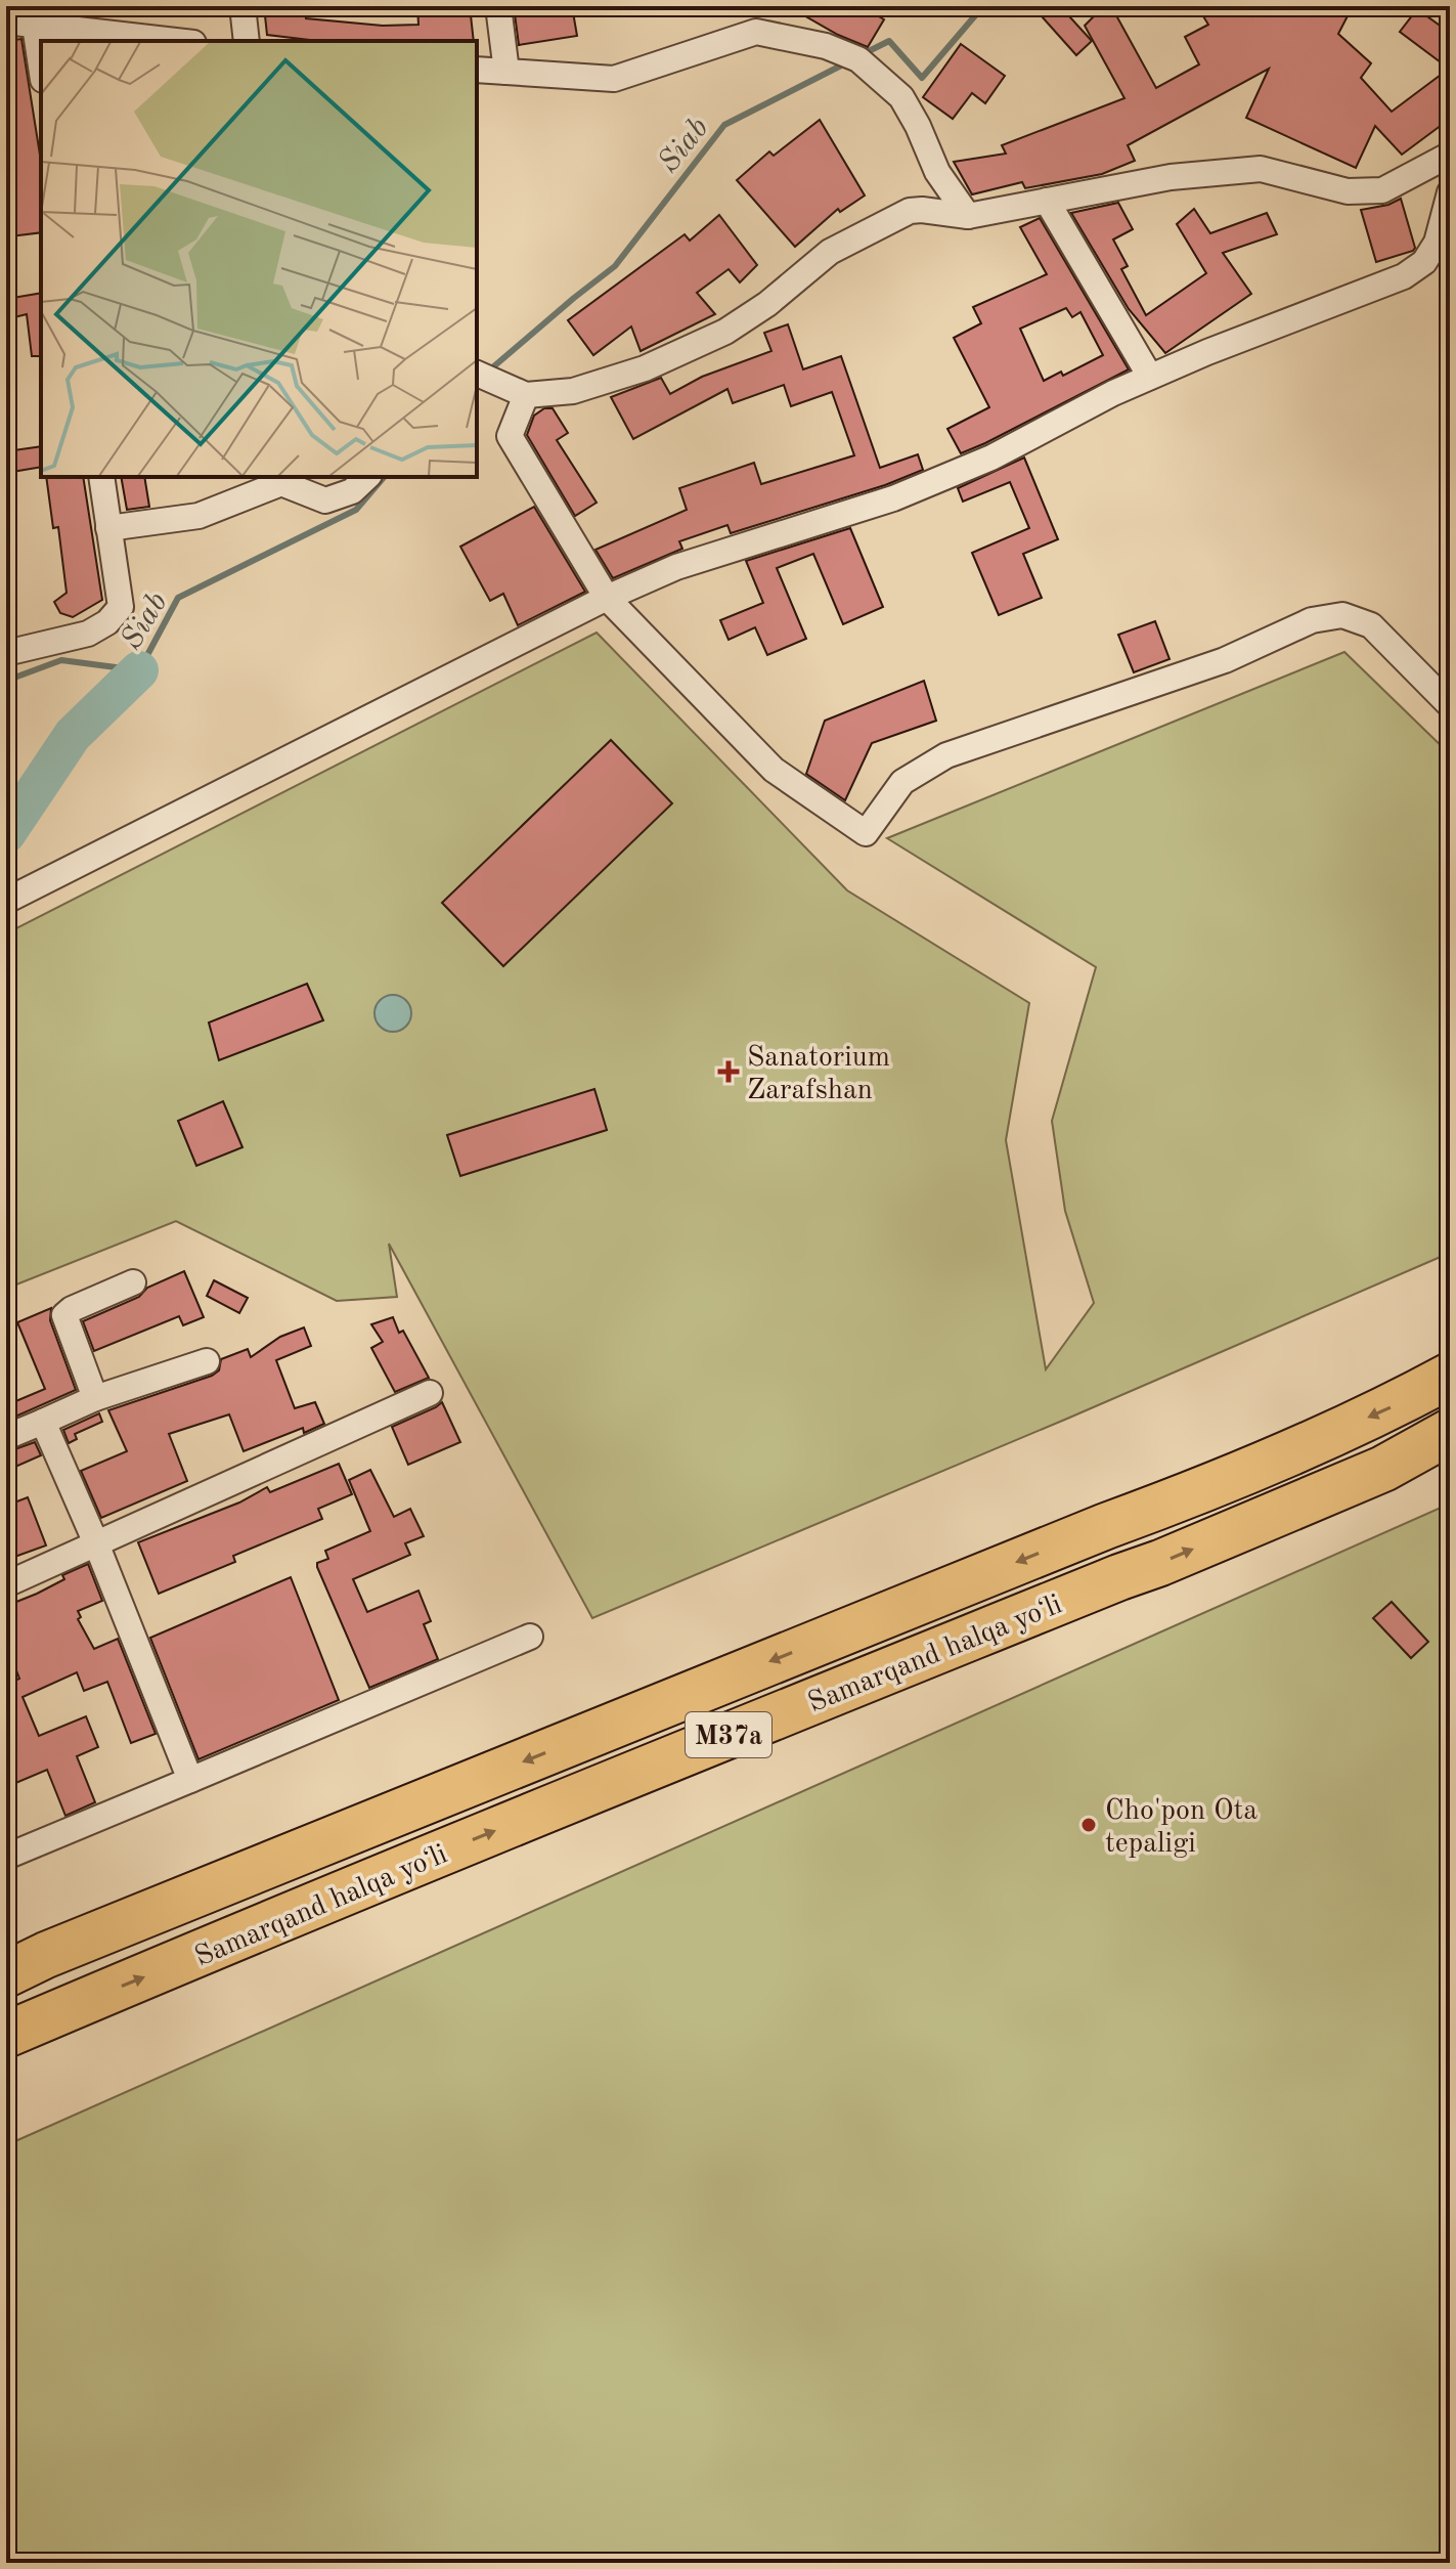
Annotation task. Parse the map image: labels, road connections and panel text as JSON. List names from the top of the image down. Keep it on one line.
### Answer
{"streets":{"highway":["Samarqand halqa yoʻli","M37a"]},"water":["Siab"],"places":{"health":["Sanatorium Zarafshan"],"other":["Cho'pon Ota tepaligi"]}}
